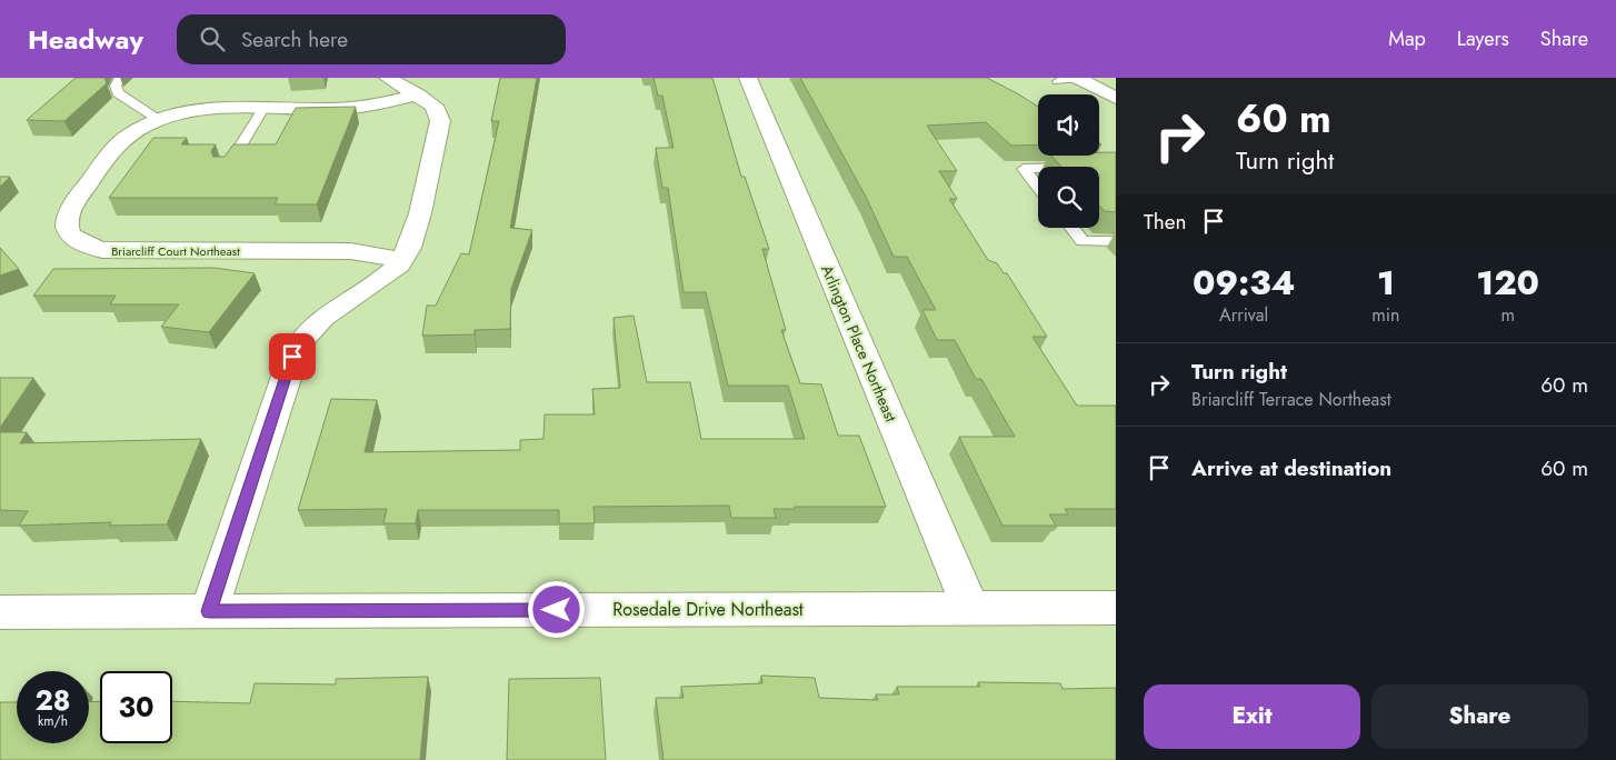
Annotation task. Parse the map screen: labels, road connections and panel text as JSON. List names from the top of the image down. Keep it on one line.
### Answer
{"streets":{"street":["Briarcliff Court Northeast","Arlington Place Northeast","Rosedale Drive Northeast"]},"crossings":[["Arlington Place Northeast","Rosedale Drive Northeast"]],"page":{"header":"Headway","search":"Search here","nav":["Map","Layers","Share"],"turn":["60 m","Turn right"],"then":"Then","eta":["09:34","Arrival","1","min","120","m"],"list":[{"name":"Turn right","note":"Briarcliff Terrace Northeast","value":"60 m"},{"name":"Arrive at destination","value":"60 m"}],"speed":"28 km/h","limit":"30","buttons":["Exit","Share"]}}
